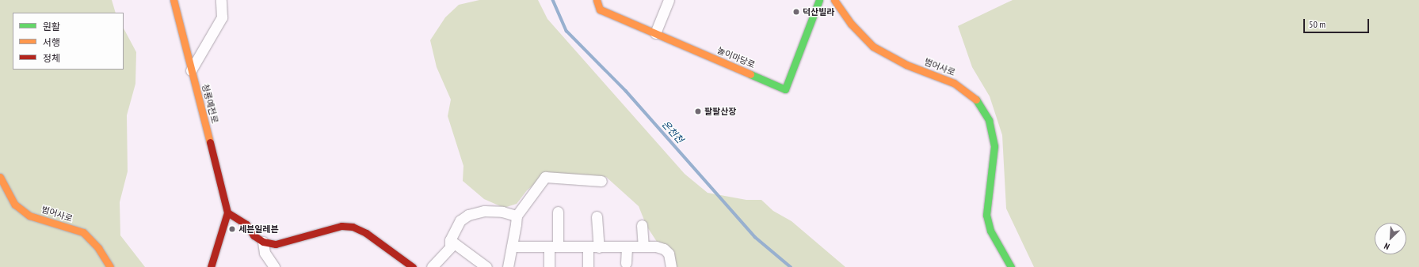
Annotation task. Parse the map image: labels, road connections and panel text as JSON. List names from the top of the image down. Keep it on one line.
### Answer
{"streets":{"street":["놀이마당로","범어사로","청룡예전로"]},"water":["온천천"],"places":["덕산빌라","팔팔산장","세븐일레븐"],"legend":["원활","서행","정체"],"scale_bar":"50 m","north":"bottom left"}
